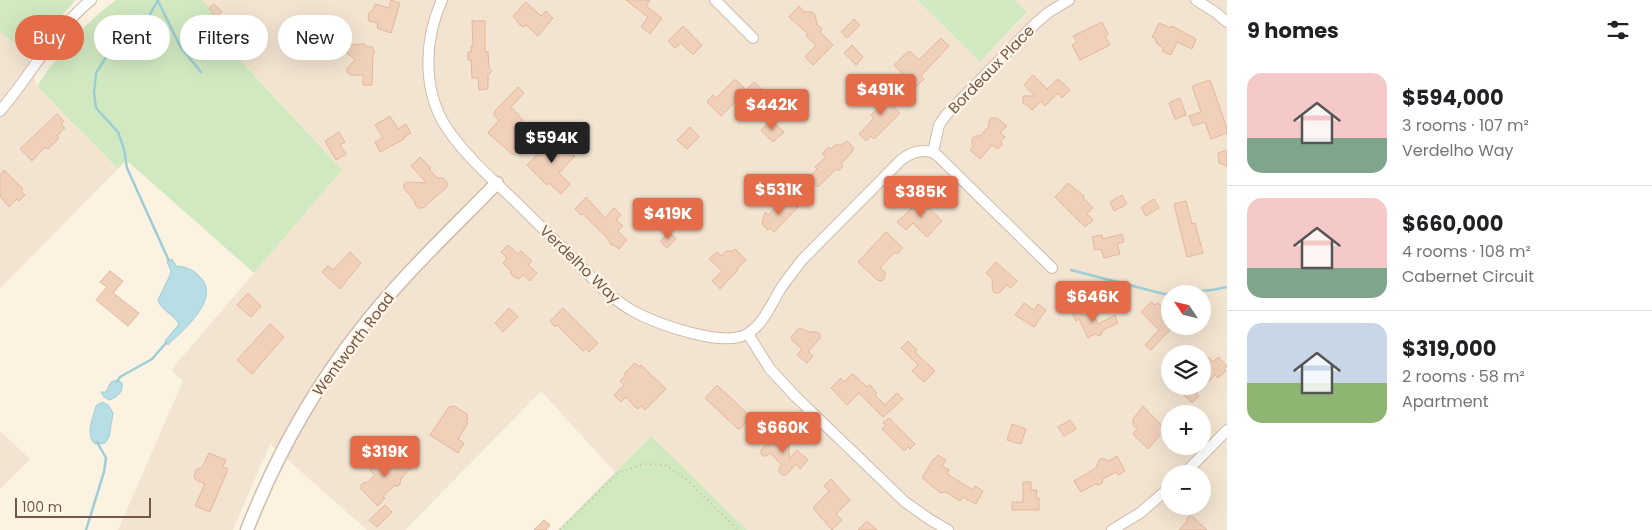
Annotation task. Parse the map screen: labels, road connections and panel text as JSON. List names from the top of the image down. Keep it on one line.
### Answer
{"streets":{"street":["Bordeaux Place","Verdelho Way","Wentworth Road"]},"crossings":[["Verdelho Way","Wentworth Road"]],"scale_bar":"100 m","north":"top left","page":{"heading":"9 homes","chip":["Buy","Rent","Filters","New"],"list":[{"name":"$594,000","note":"3 rooms · 107 m² · Verdelho Way"},{"name":"$660,000","note":"4 rooms · 108 m² · Cabernet Circuit"},{"name":"$319,000","note":"2 rooms · 58 m² · Apartment"}],"price":["$491K","$442K","$594K","$531K","$385K","$419K","$646K","$660K","$319K"],"map_buttons":["+","−"],"scale":"100 m"}}
